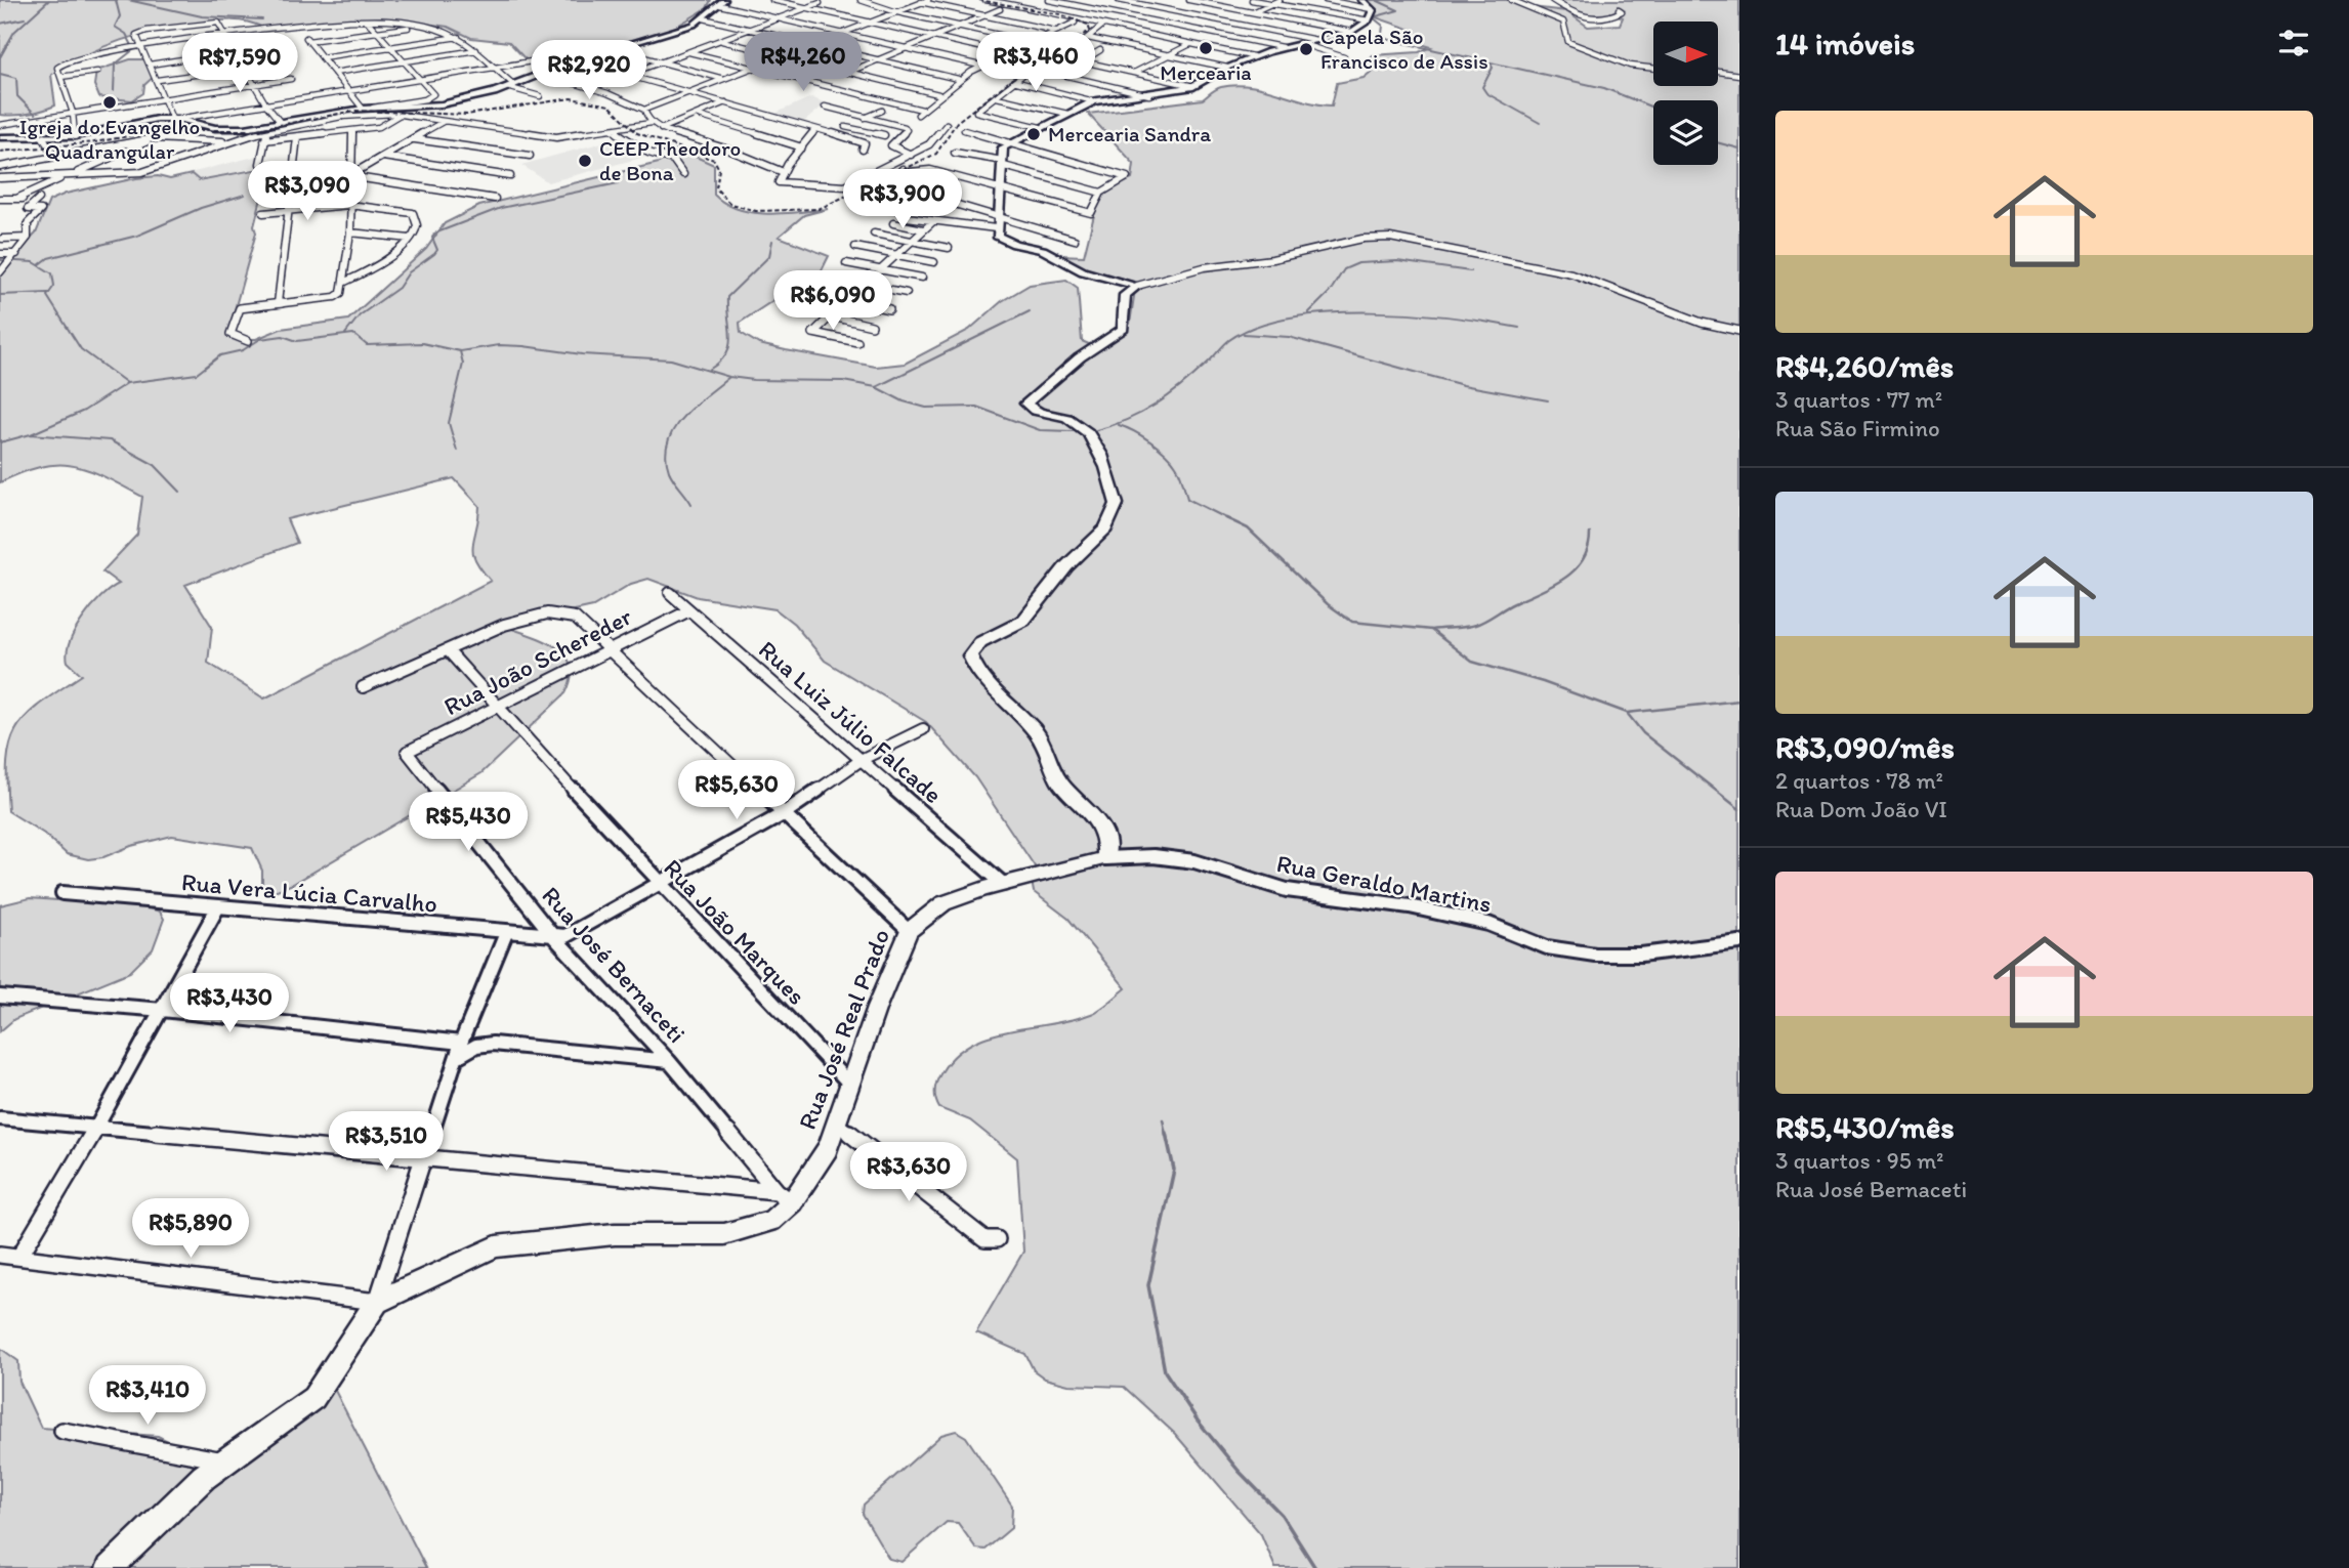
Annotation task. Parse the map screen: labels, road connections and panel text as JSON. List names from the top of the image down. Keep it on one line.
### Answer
{"streets":{"street":["Rua João Schereder","Rua Luiz Júlio Falcade","Rua Geraldo Martins","Rua Vera Lúcia Carvalho","Rua João Marques","Rua José Bernaceti","Rua José Real Prado"]},"crossings":[["Rua João Schereder","Rua Luiz Júlio Falcade"],["Rua João Schereder","Rua João Marques"],["Rua João Schereder","Rua José Bernaceti"],["Rua Luiz Júlio Falcade","Rua José Real Prado"],["Rua Geraldo Martins","Rua José Real Prado"],["Rua Vera Lúcia Carvalho","Rua José Bernaceti"],["Rua João Marques","Rua José Real Prado"],["Rua José Bernaceti","Rua José Real Prado"]],"places":["Mercearia","Capela São Francisco de Assis","Igreja do Evangelho Quadrangular","Mercearia Sandra","CEEP Theodoro de Bona"],"north":"right","page":{"heading":"14 imóveis","price":["R$4,260","R$3,460","R$7,590","R$2,920","R$3,090","R$3,900","R$6,090","R$5,630","R$5,430","R$3,430","R$3,510","R$3,630","R$5,890","R$3,410"],"list":[{"name":"R$4,260/mês","note":"3 quartos · 77 m² · Rua São Firmino"},{"name":"R$3,090/mês","note":"2 quartos · 78 m² · Rua Dom João VI"},{"name":"R$5,430/mês","note":"3 quartos · 95 m² · Rua José Bernaceti"}]}}
